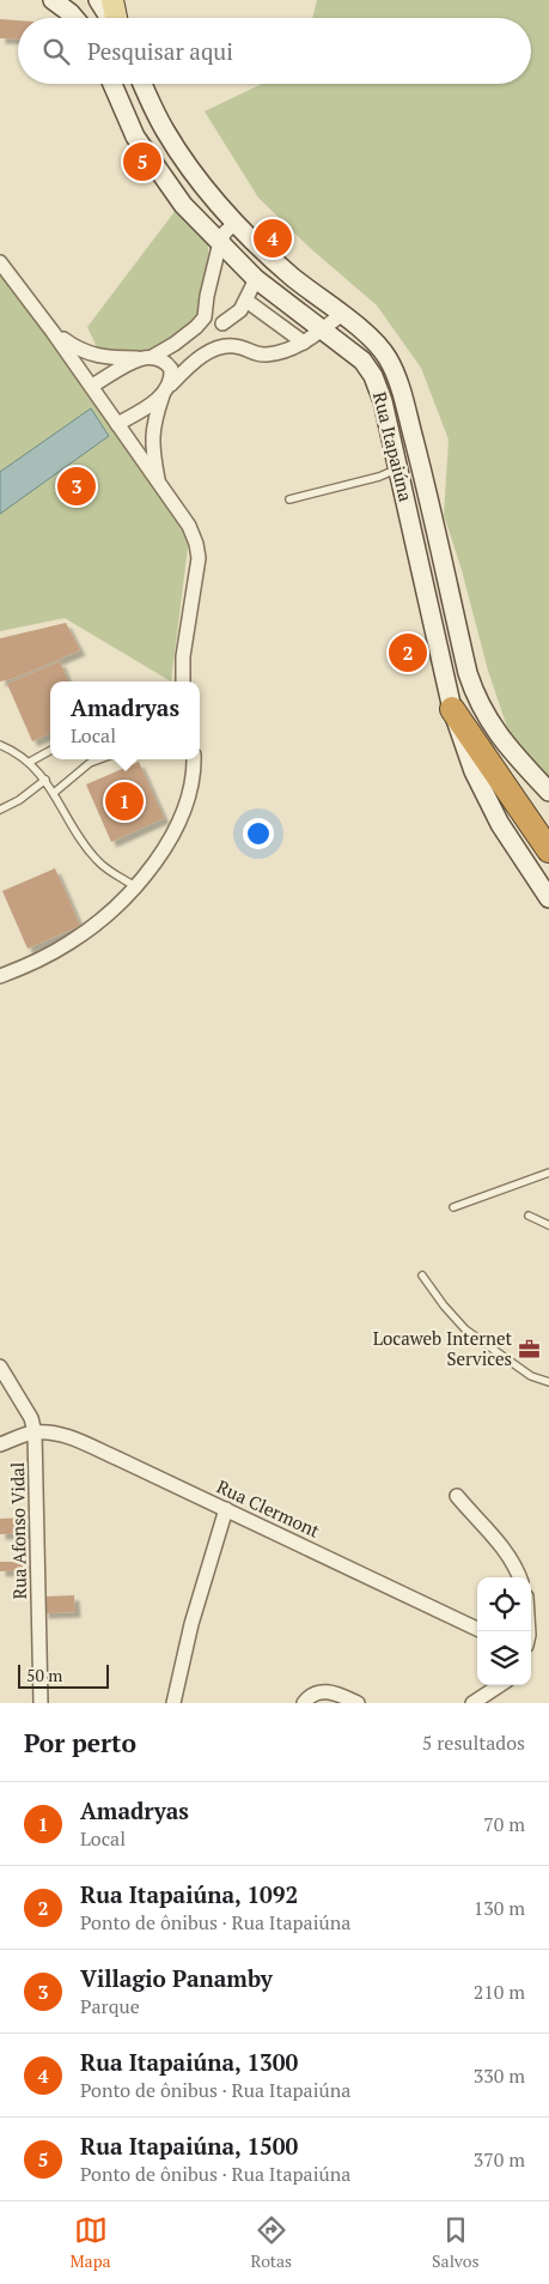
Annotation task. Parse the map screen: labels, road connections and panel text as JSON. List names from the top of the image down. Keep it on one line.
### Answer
{"streets":{"main road":["Rua Itapaiúna"],"street":["Rua Clermont","Rua Afonso Vidal"]},"crossings":[["Rua Clermont","Rua Afonso Vidal"]],"places":{"office":["Locaweb Internet Services"]},"scale_bar":"50 m","page":{"search":"Pesquisar aqui","pins":["5","4","3","2","1"],"popup":["Amadryas","Local"],"scale":"50 m","heading":["Por perto","5 resultados"],"list":[{"mark":"1","name":"Amadryas","note":"Local","value":"70 m"},{"mark":"2","name":"Rua Itapaiúna, 1092","note":"Ponto de ônibus · Rua Itapaiúna","value":"130 m"},{"mark":"3","name":"Villagio Panamby","note":"Parque","value":"210 m"},{"mark":"4","name":"Rua Itapaiúna, 1300","note":"Ponto de ônibus · Rua Itapaiúna","value":"330 m"},{"mark":"5","name":"Rua Itapaiúna, 1500","note":"Ponto de ônibus · Rua Itapaiúna","value":"370 m"}],"nav":["Mapa","Rotas","Salvos"]}}
